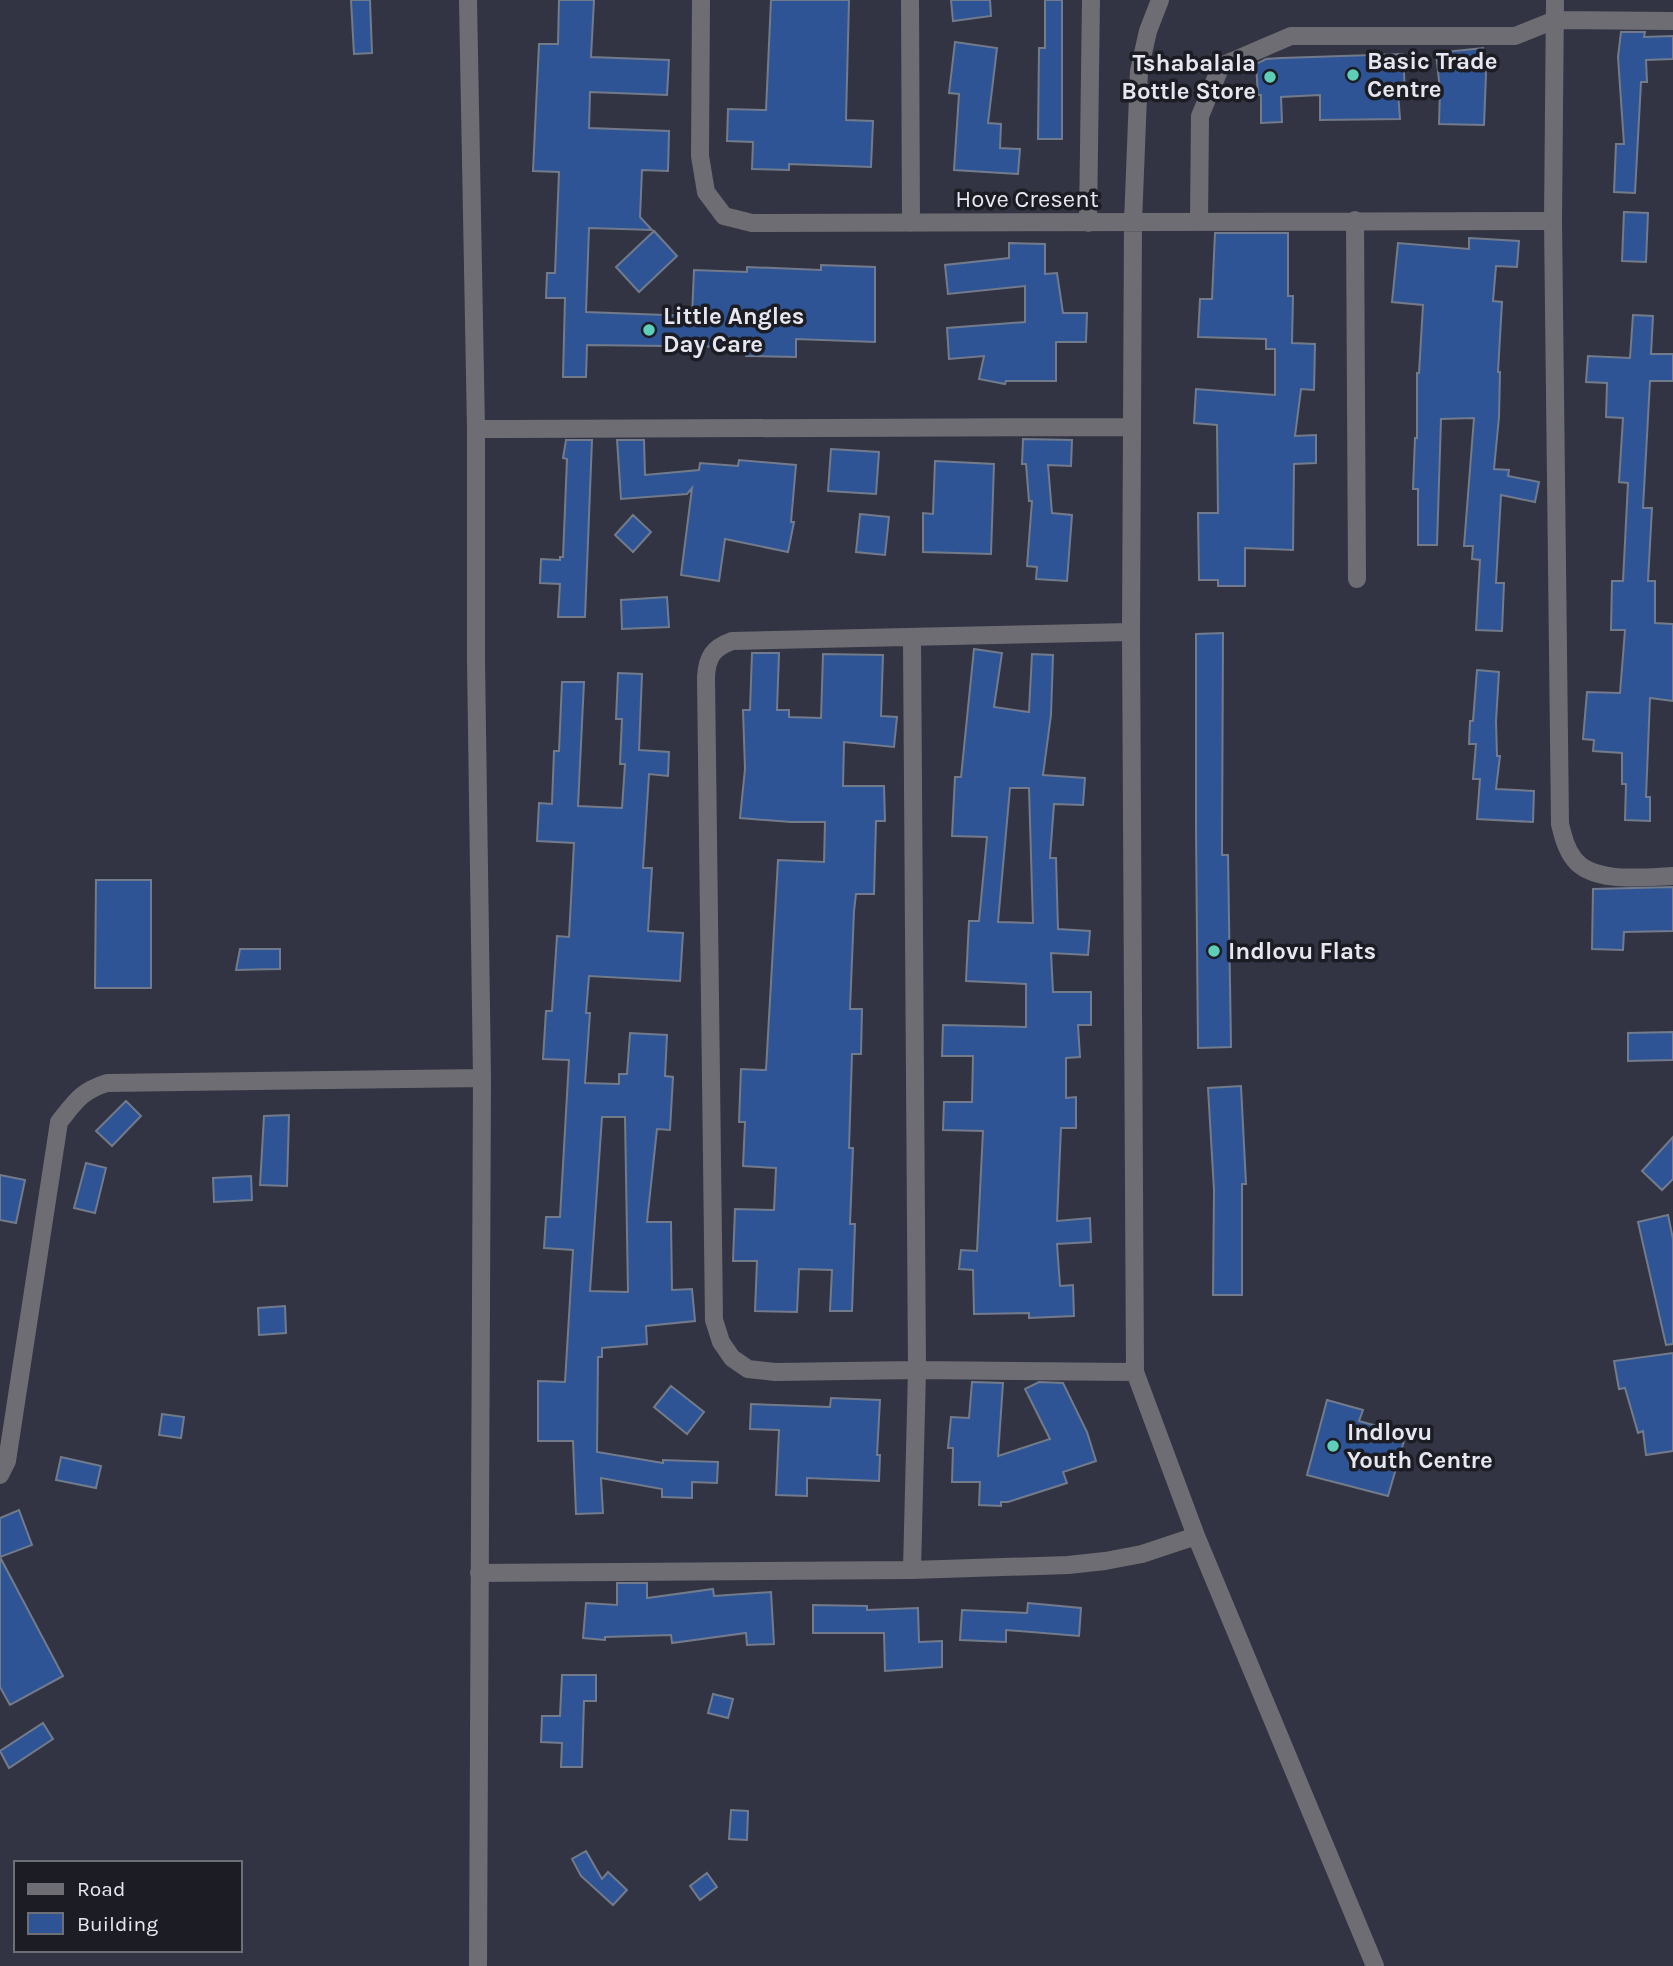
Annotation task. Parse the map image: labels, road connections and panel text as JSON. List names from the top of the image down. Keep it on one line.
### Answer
{"streets":{"street":["Hove Cresent"]},"places":["Basic Trade Centre","Tshabalala Bottle Store","Little Angles Day Care","Indlovu Flats","Indlovu Youth Centre"],"legend":["Road","Building"]}
